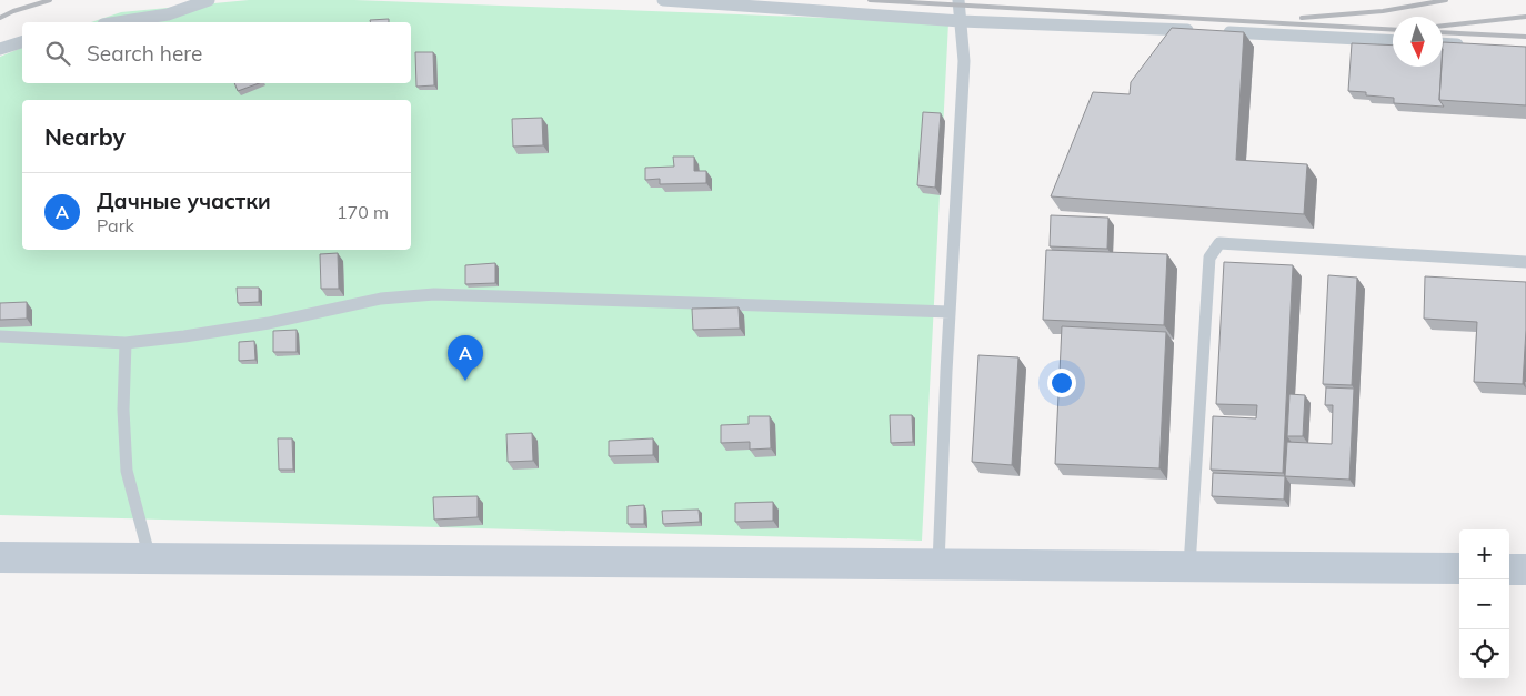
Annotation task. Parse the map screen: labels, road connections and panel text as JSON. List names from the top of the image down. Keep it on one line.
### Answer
{"north":"bottom","page":{"search":"Search here","heading":"Nearby","list":[{"mark":"A","name":"Дачные участки","note":"Park","value":"170 m"}],"pins":"A","map_buttons":["+","−"]}}
